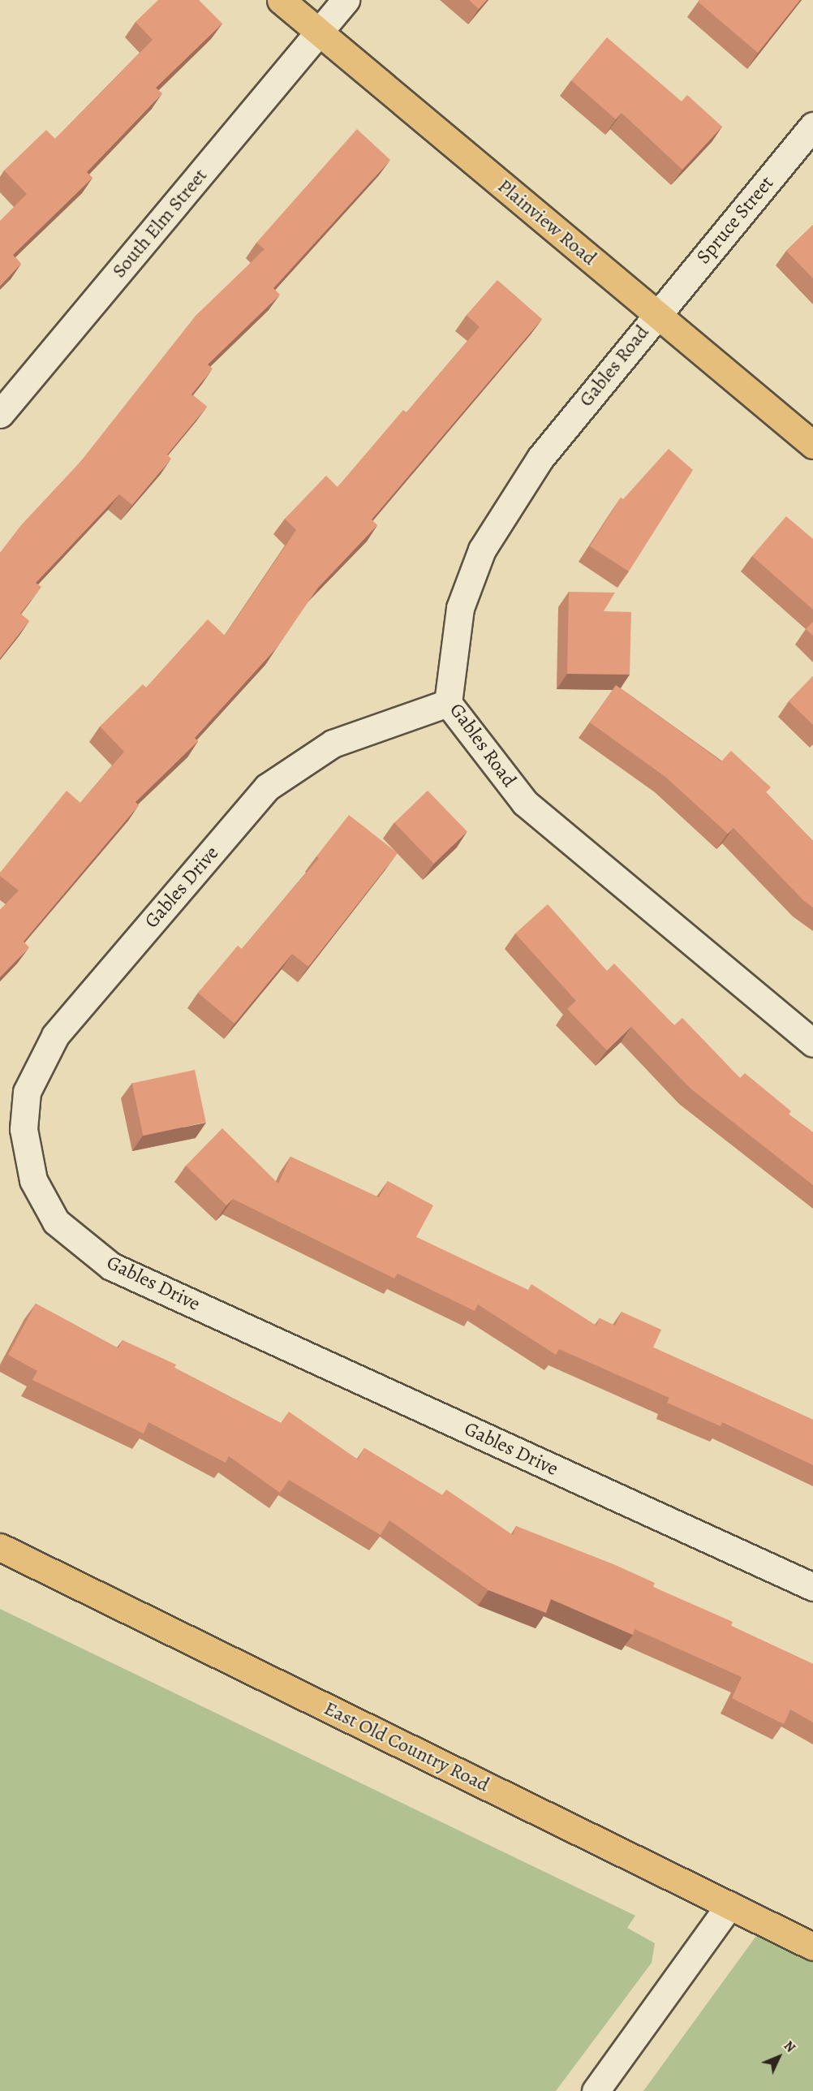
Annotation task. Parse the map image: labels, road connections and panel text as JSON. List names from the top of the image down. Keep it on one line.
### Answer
{"streets":{"main road":["Plainview Road","East Old Country Road"],"street":["Spruce Street","South Elm Street","Gables Road","Gables Drive"]},"crossings":[["Spruce Street","Plainview Road"],["Spruce Street","Gables Road"],["Plainview Road","South Elm Street"],["Plainview Road","Gables Road"],["Gables Road","Gables Drive"]],"north":"top right"}
